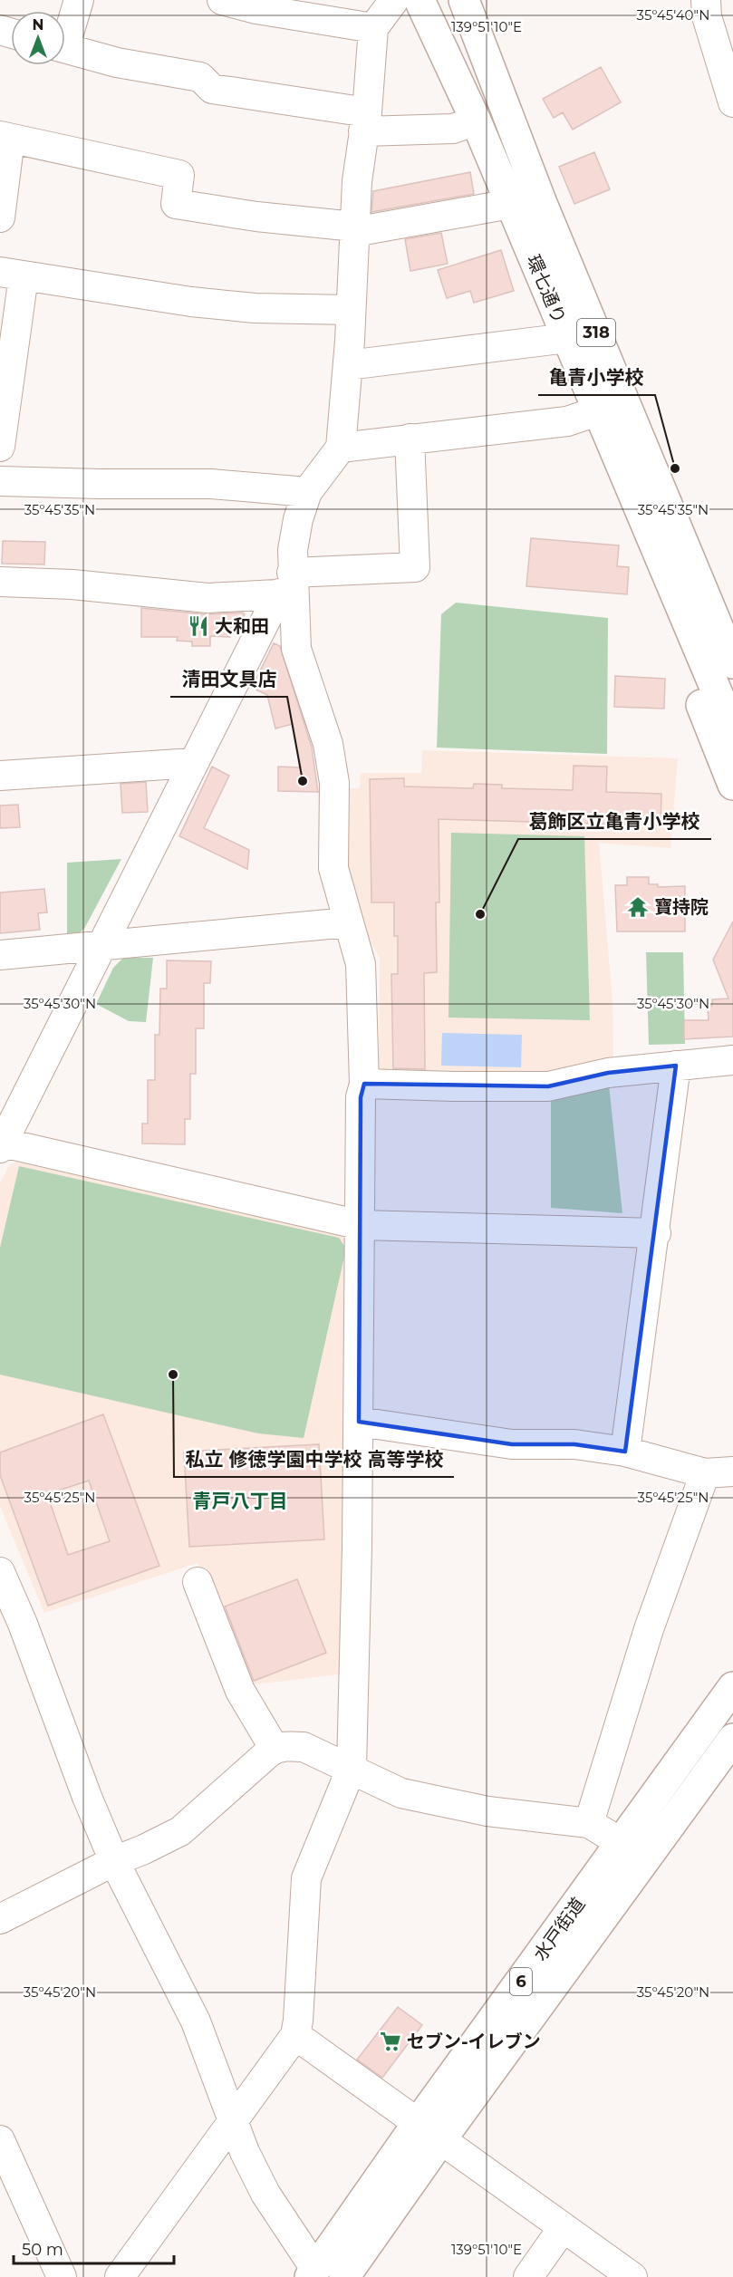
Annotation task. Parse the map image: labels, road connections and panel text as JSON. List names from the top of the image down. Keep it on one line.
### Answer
{"streets":{"main road":["環七通り","318","水戸街道","6"]},"districts":["青戸八丁目"],"places":{"other":["亀青小学校","清田文具店","葛飾区立亀青小学校","私立 修徳学園中学校 高等学校"],"restaurant":["大和田"],"temple":["寶持院"],"supermarket":["セブン-イレブン"]},"scale_bar":"50 m","north":"top","coordinates":["35°45'40\"N","139°51'10\"E","35°45'35\"N","35°45'30\"N","35°45'25\"N","35°45'20\"N"]}
